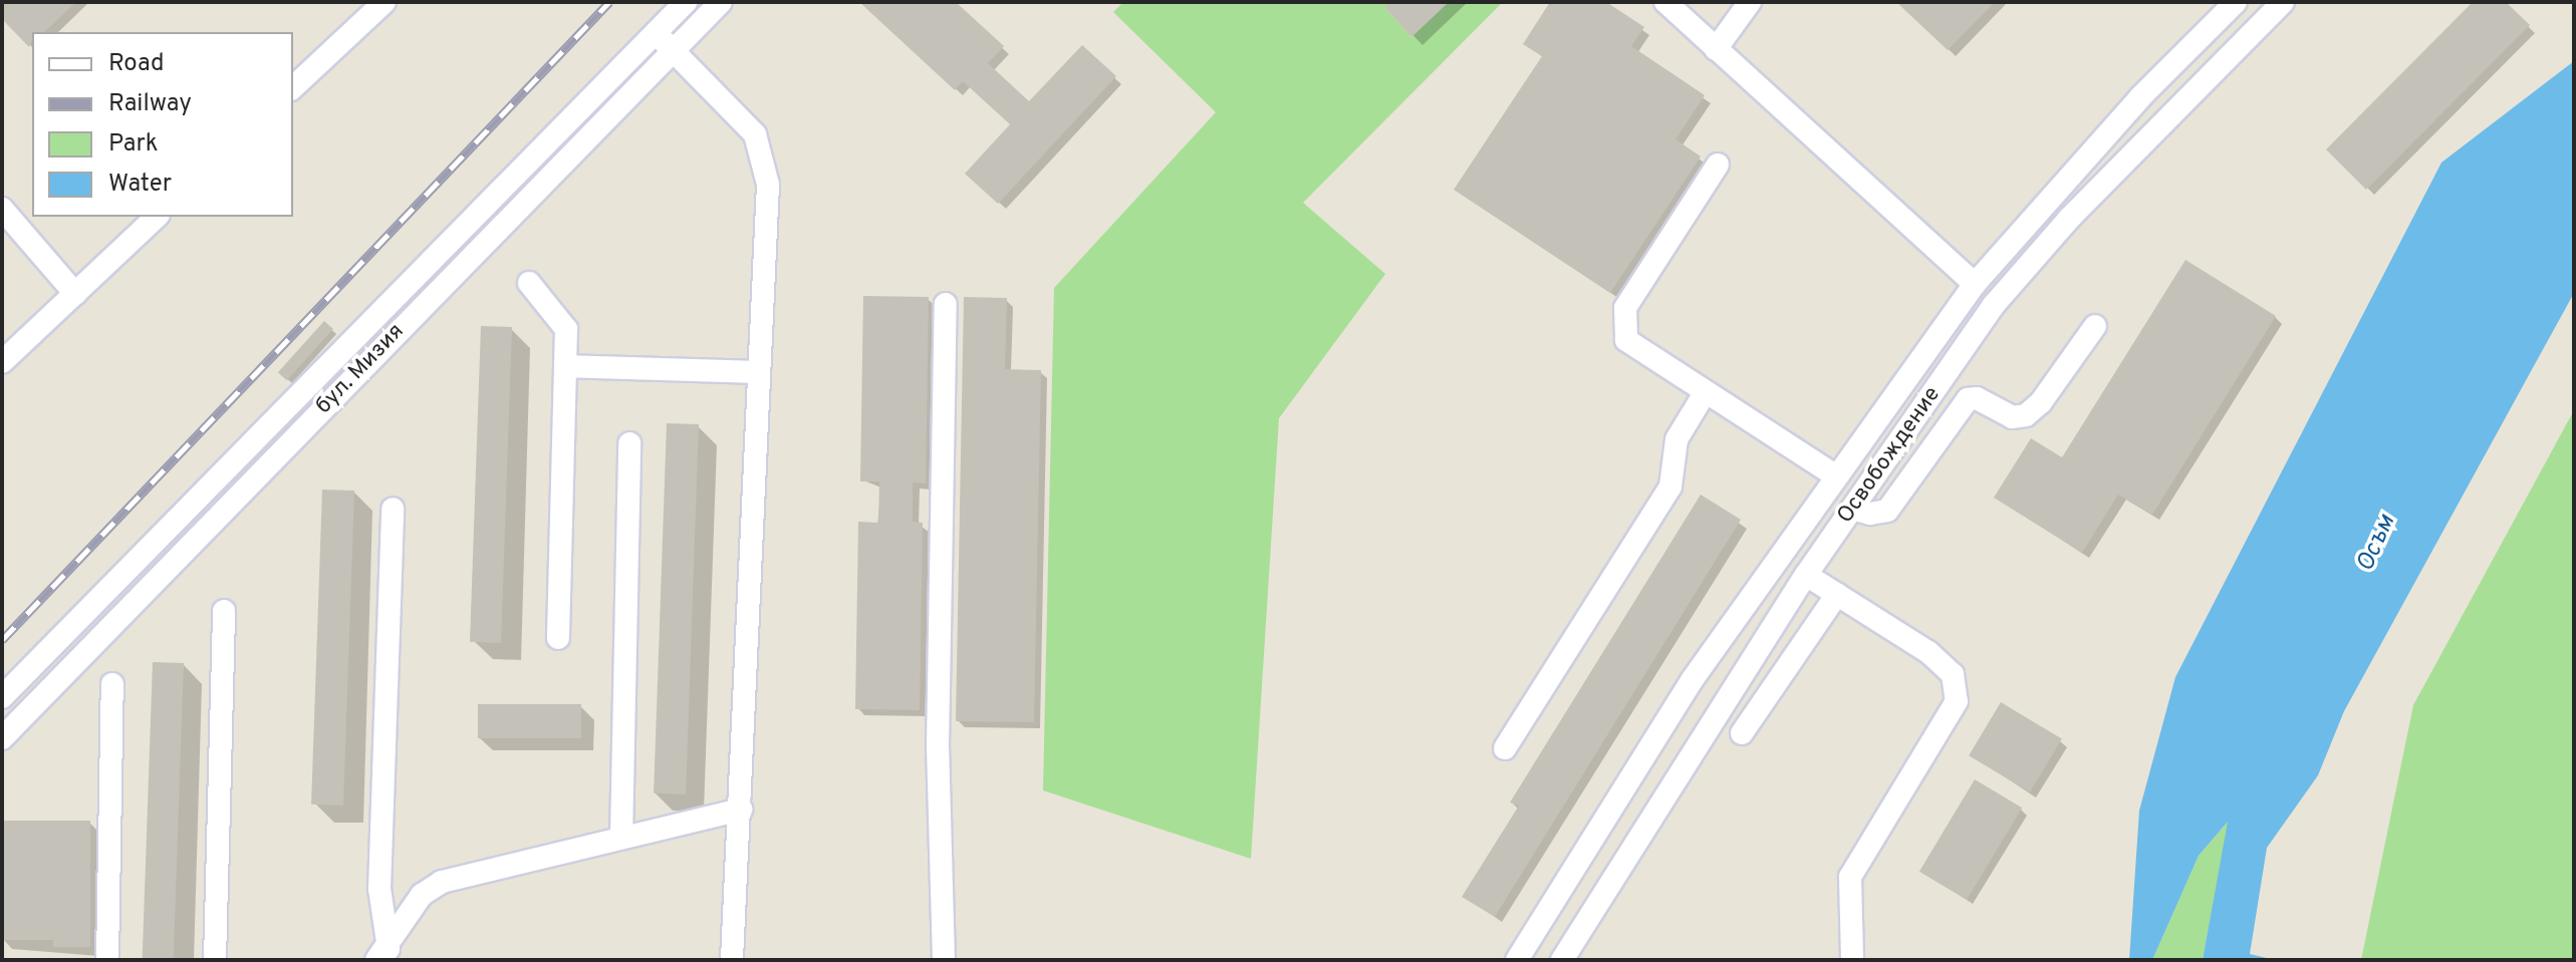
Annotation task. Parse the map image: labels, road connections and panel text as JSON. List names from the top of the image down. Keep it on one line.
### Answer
{"streets":{"street":["бул. Мизия","Освобождение"]},"water":["Осъм"],"legend":["Road","Railway","Park","Water"]}
